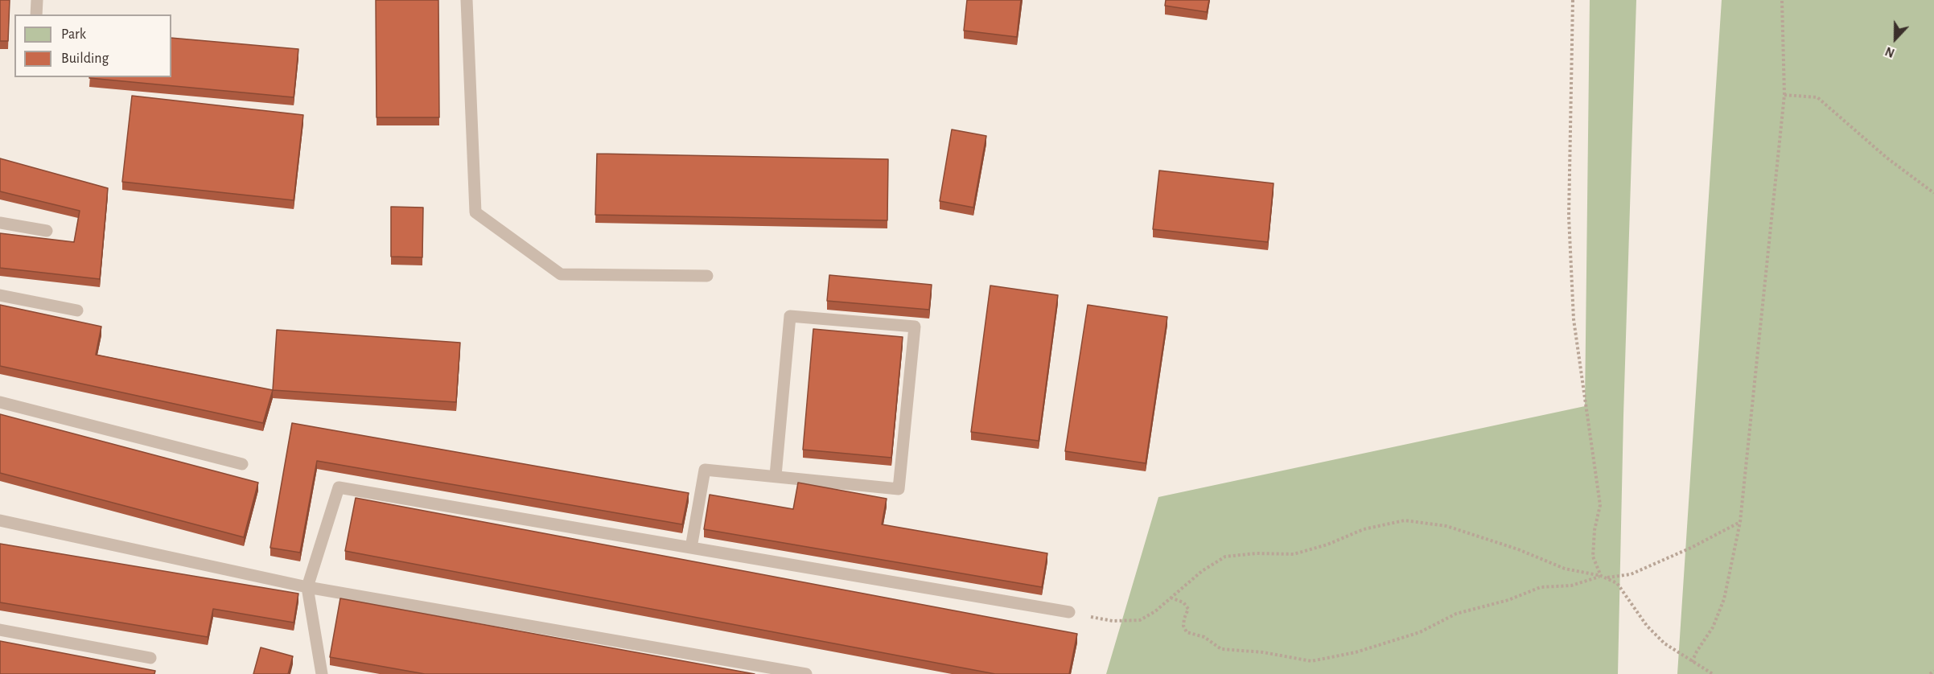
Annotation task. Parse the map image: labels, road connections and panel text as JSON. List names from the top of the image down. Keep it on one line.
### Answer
{"legend":["Park","Building"],"north":"bottom"}
